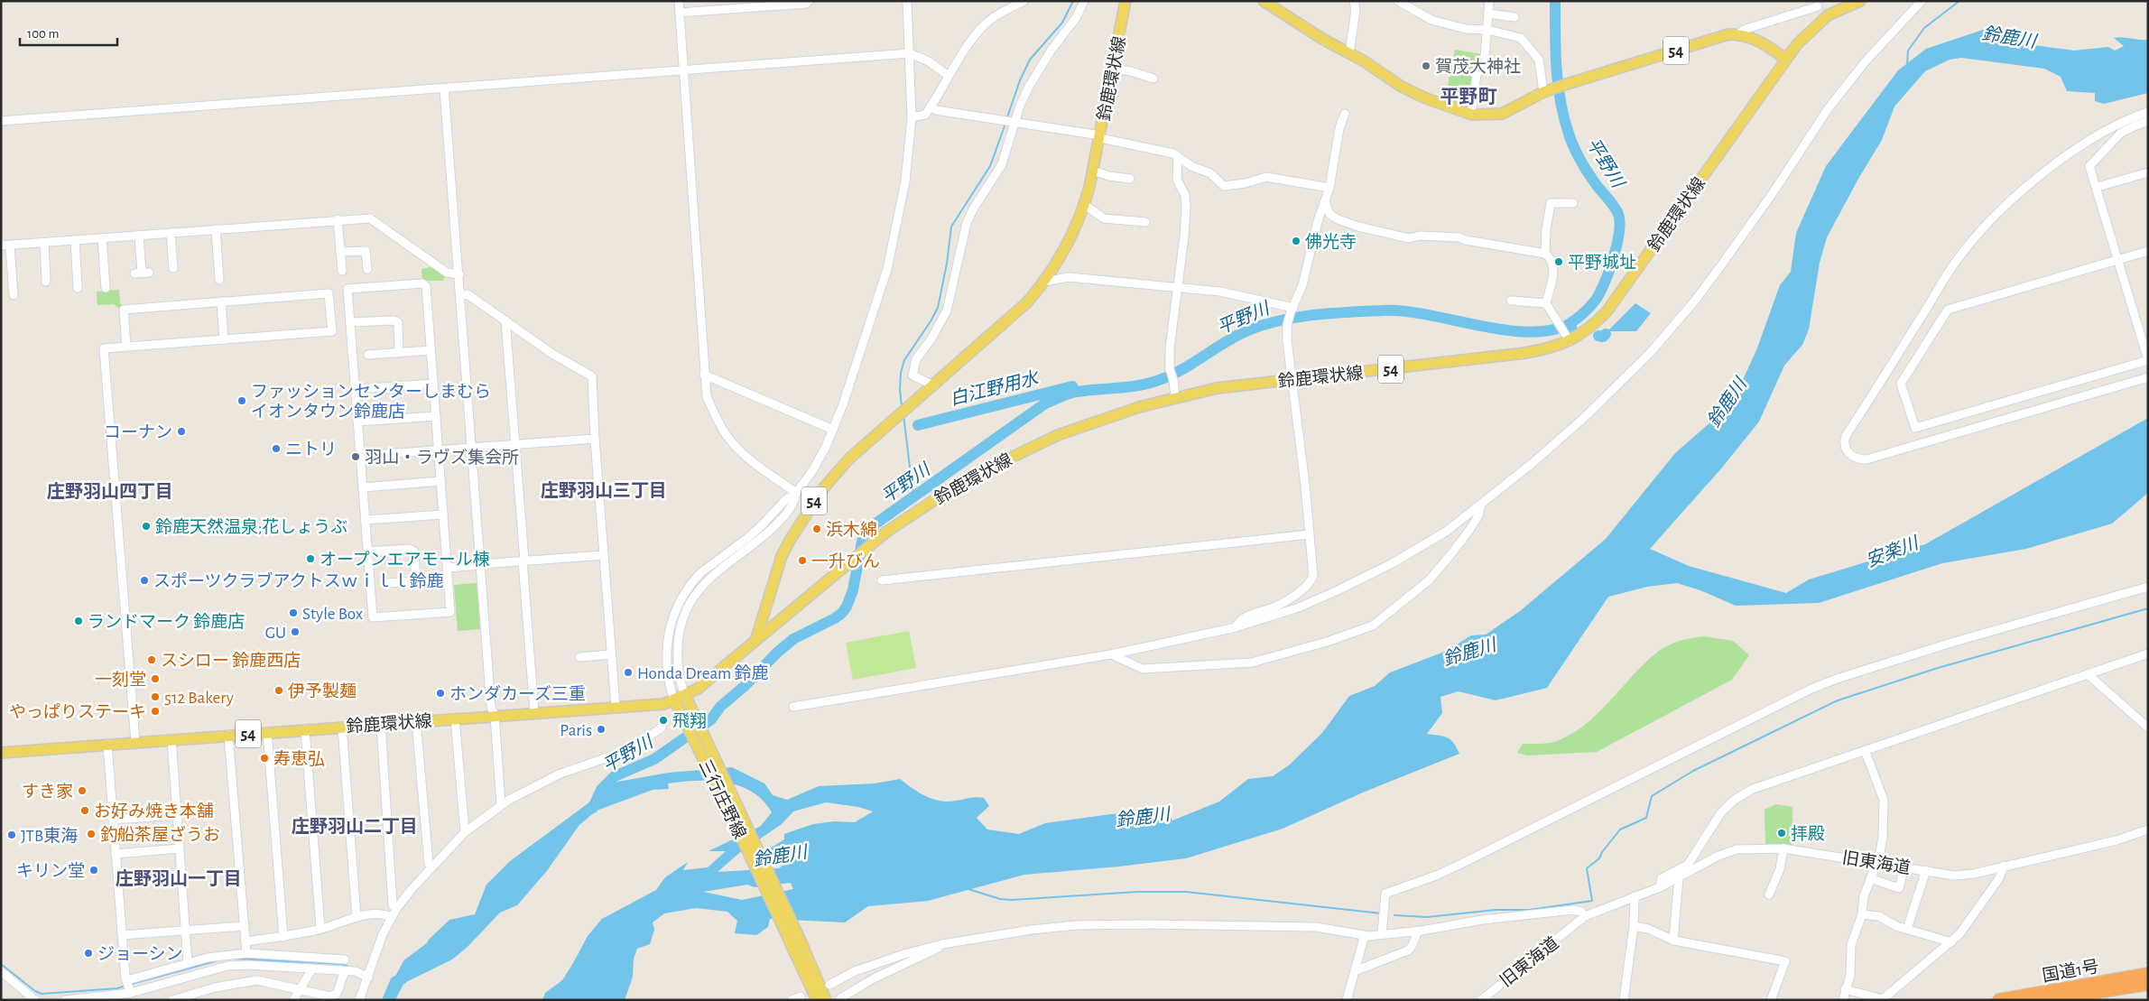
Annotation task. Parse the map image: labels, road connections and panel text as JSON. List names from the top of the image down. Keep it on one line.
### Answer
{"streets":{"highway":["国道1号"],"main road":["54","鈴鹿環状線","三行庄野線"],"street":["旧東海道"]},"crossings":[["54","鈴鹿環状線"],["鈴鹿環状線","三行庄野線"]],"districts":["平野町","庄野羽山三丁目","庄野羽山四丁目","庄野羽山二丁目","庄野羽山一丁目"],"water":["鈴鹿川","平野川","白江野用水","安楽川"],"places":["賀茂大神社","佛光寺","平野城址","ファッションセンターしまむら イオンタウン鈴鹿店","コーナン","ニトリ","羽山・ラヴズ集会所","鈴鹿天然温泉;花しょうぶ","浜木綿","オープンエアモール棟","一升びん","スポーツクラブアクトスｗｉｌｌ鈴鹿","Style Box","ランドマーク 鈴鹿店","GU","スシロー 鈴鹿西店","Honda Dream 鈴鹿","一刻堂","伊予製麺","ホンダカーズ三重","512 Bakery","やっぱりステーキ","飛翔","Paris","寿恵弘","すき家","お好み焼き本舗","拝殿","釣船茶屋ざうお","JTB東海","キリン堂","ジョーシン"],"scale_bar":"100 m"}
